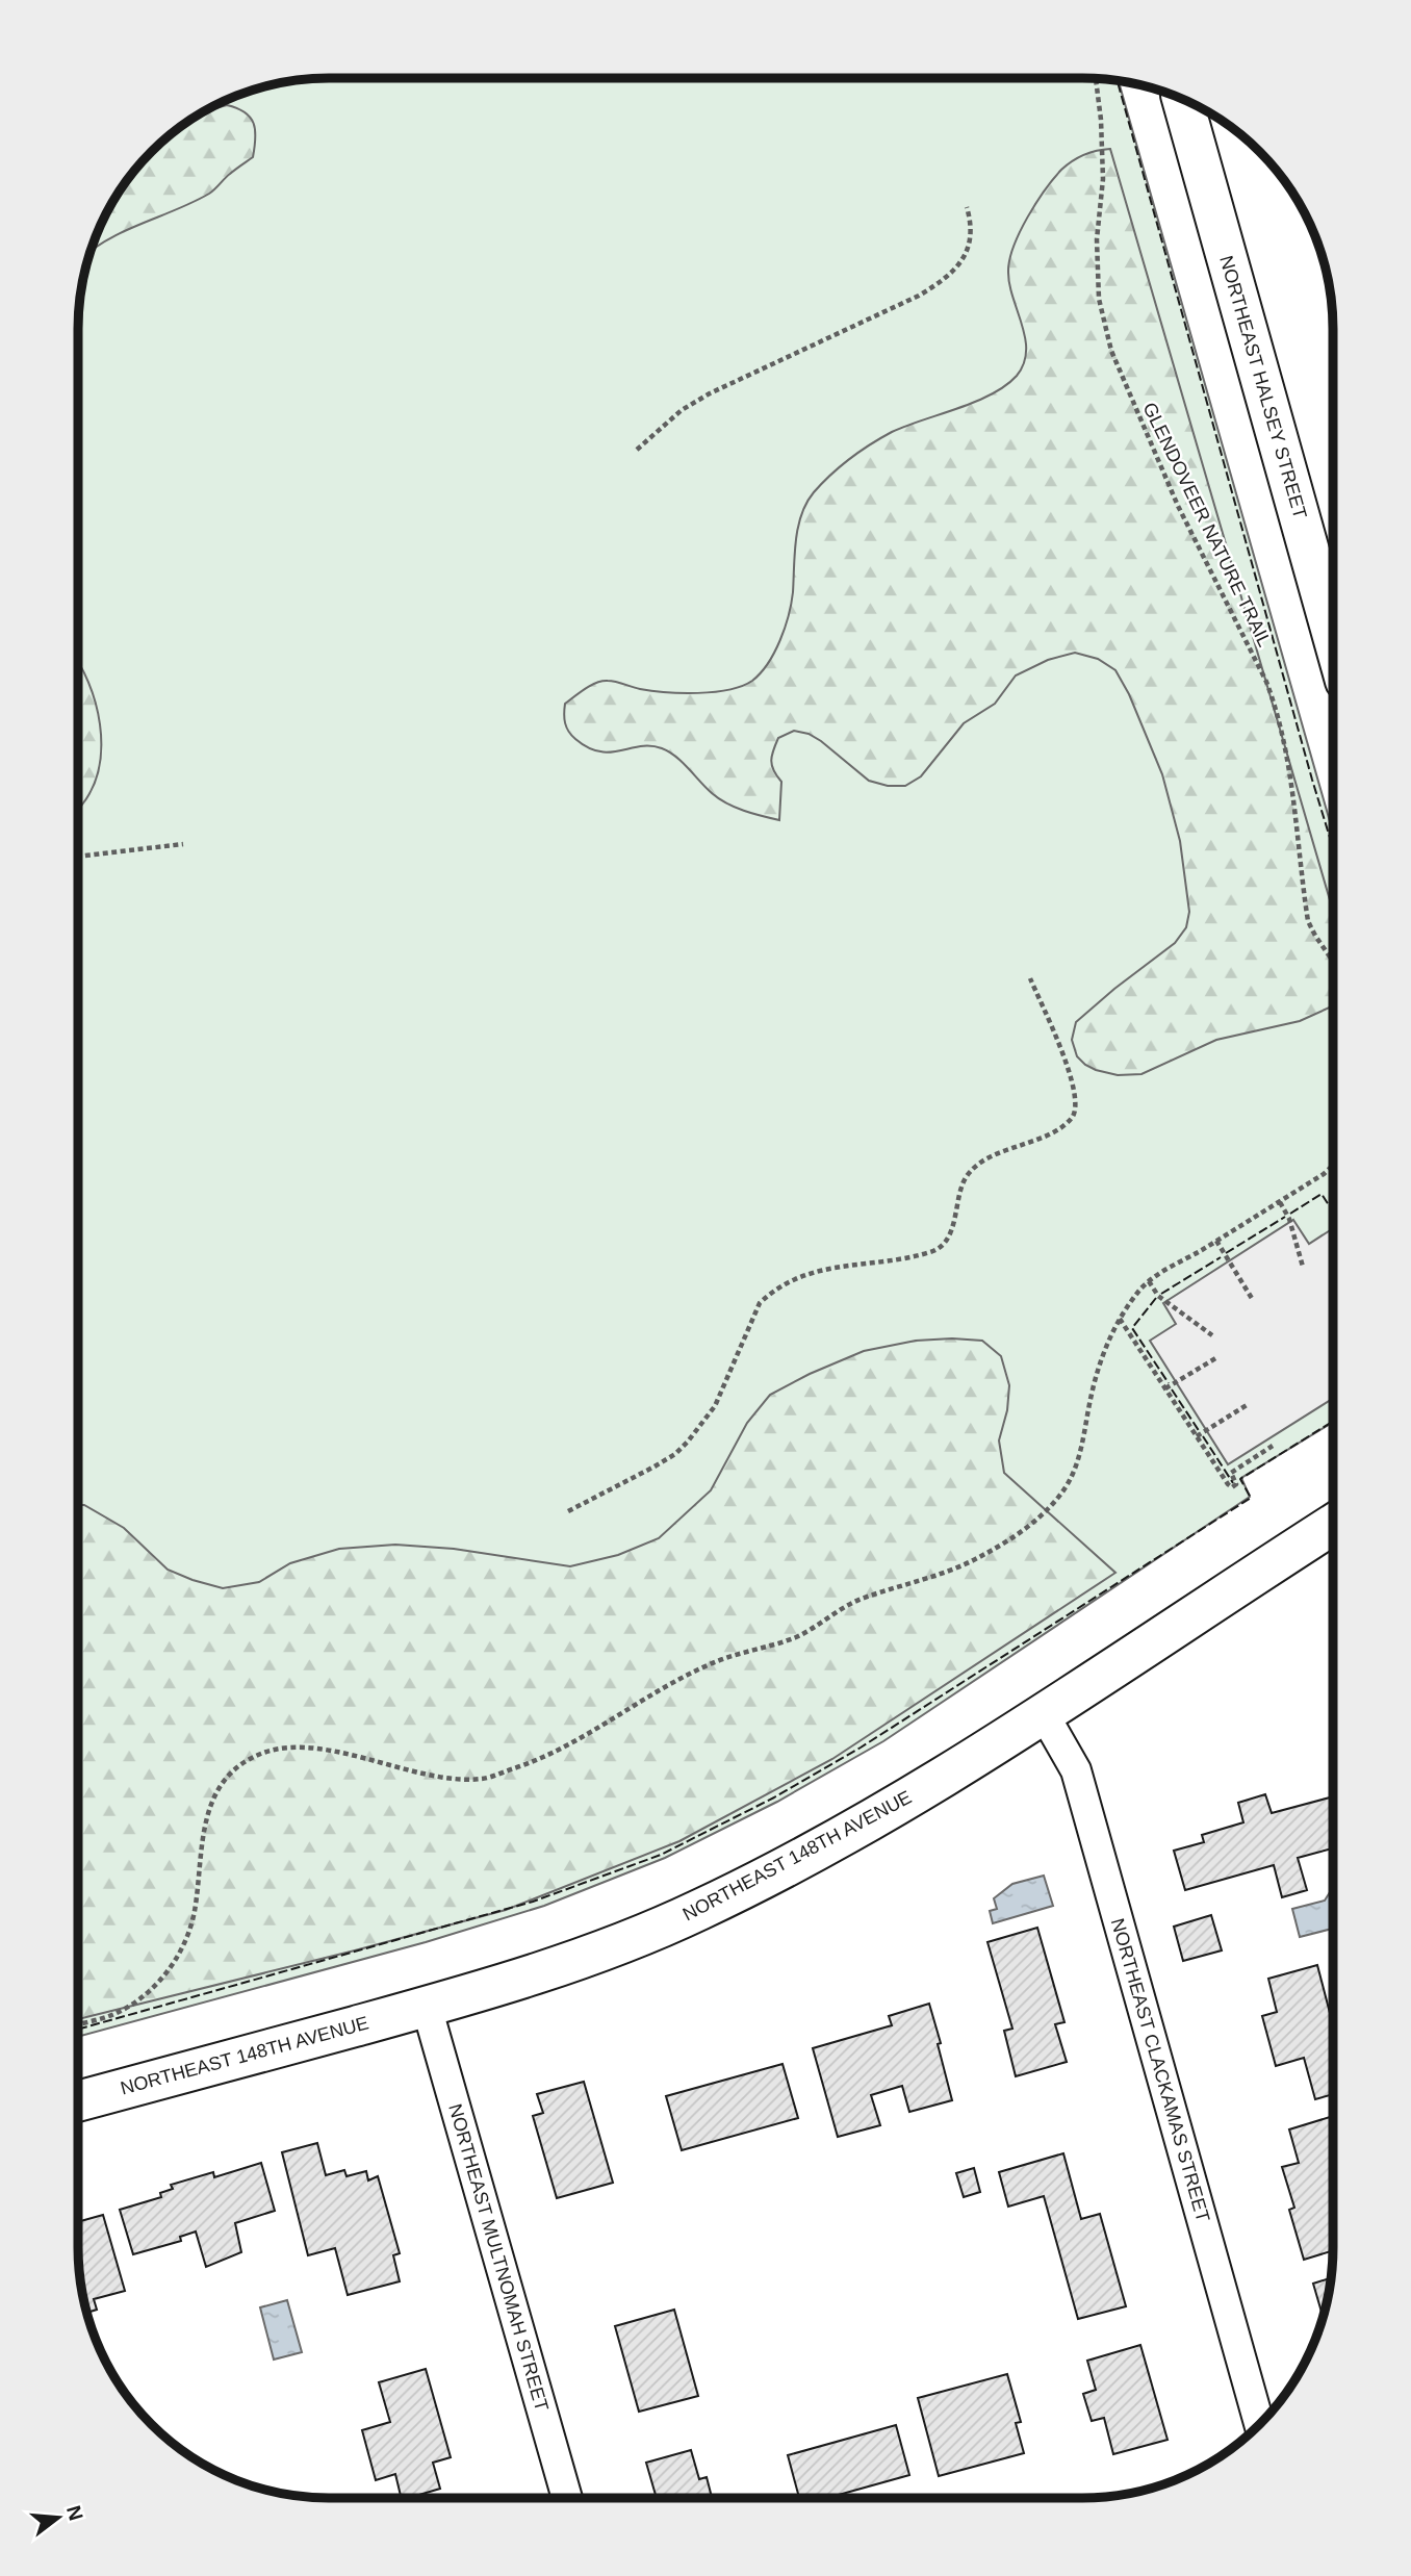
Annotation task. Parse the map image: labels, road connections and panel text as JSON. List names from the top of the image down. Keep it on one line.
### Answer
{"streets":{"main road":["NORTHEAST HALSEY STREET","NORTHEAST 148TH AVENUE"],"street":["NORTHEAST CLACKAMAS STREET","NORTHEAST MULTNOMAH STREET"],"path":["GLENDOVEER NATURE TRAIL"]},"crossings":[["NORTHEAST 148TH AVENUE","NORTHEAST CLACKAMAS STREET"],["NORTHEAST 148TH AVENUE","NORTHEAST MULTNOMAH STREET"]],"north":"right"}
